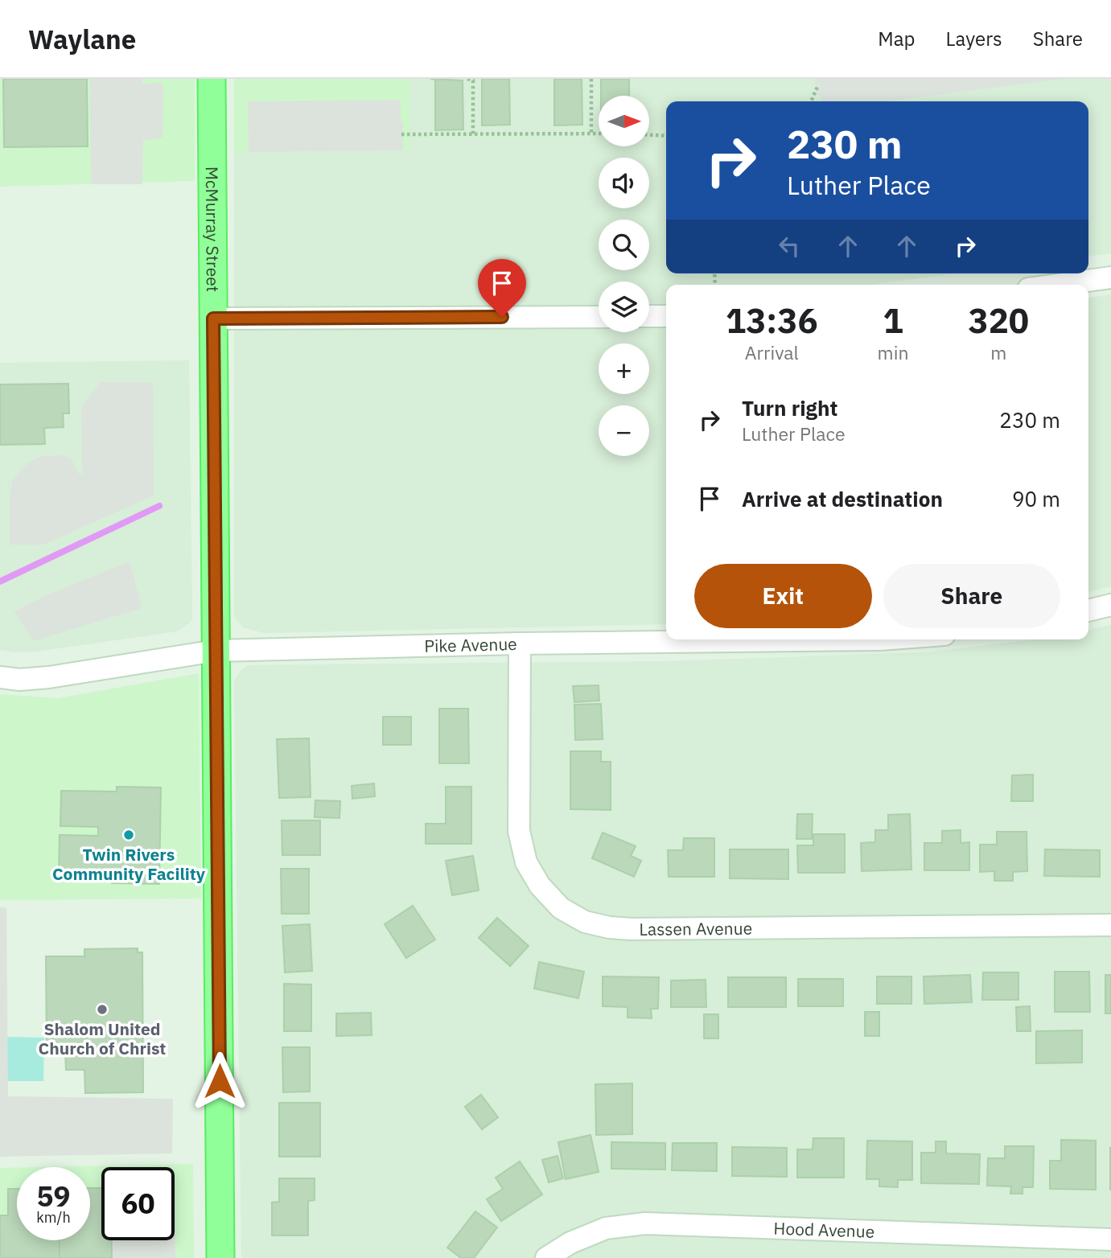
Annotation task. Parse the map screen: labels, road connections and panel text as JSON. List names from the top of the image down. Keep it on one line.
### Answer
{"streets":{"main road":["McMurray Street"],"street":["Pike Avenue","Lassen Avenue","Hood Avenue"]},"crossings":[["McMurray Street","Pike Avenue"],["Pike Avenue","Lassen Avenue"]],"places":["Twin Rivers Community Facility","Shalom United Church of Christ"],"north":"right","page":{"header":"Waylane","nav":["Map","Layers","Share"],"map_buttons":["+","−"],"turn":["230 m","Luther Place"],"eta":["13:36","Arrival","1","min","320","m"],"list":[{"name":"Turn right","note":"Luther Place","value":"230 m"},{"name":"Arrive at destination","value":"90 m"}],"buttons":["Exit","Share"],"speed":"59 km/h","limit":"60"}}
